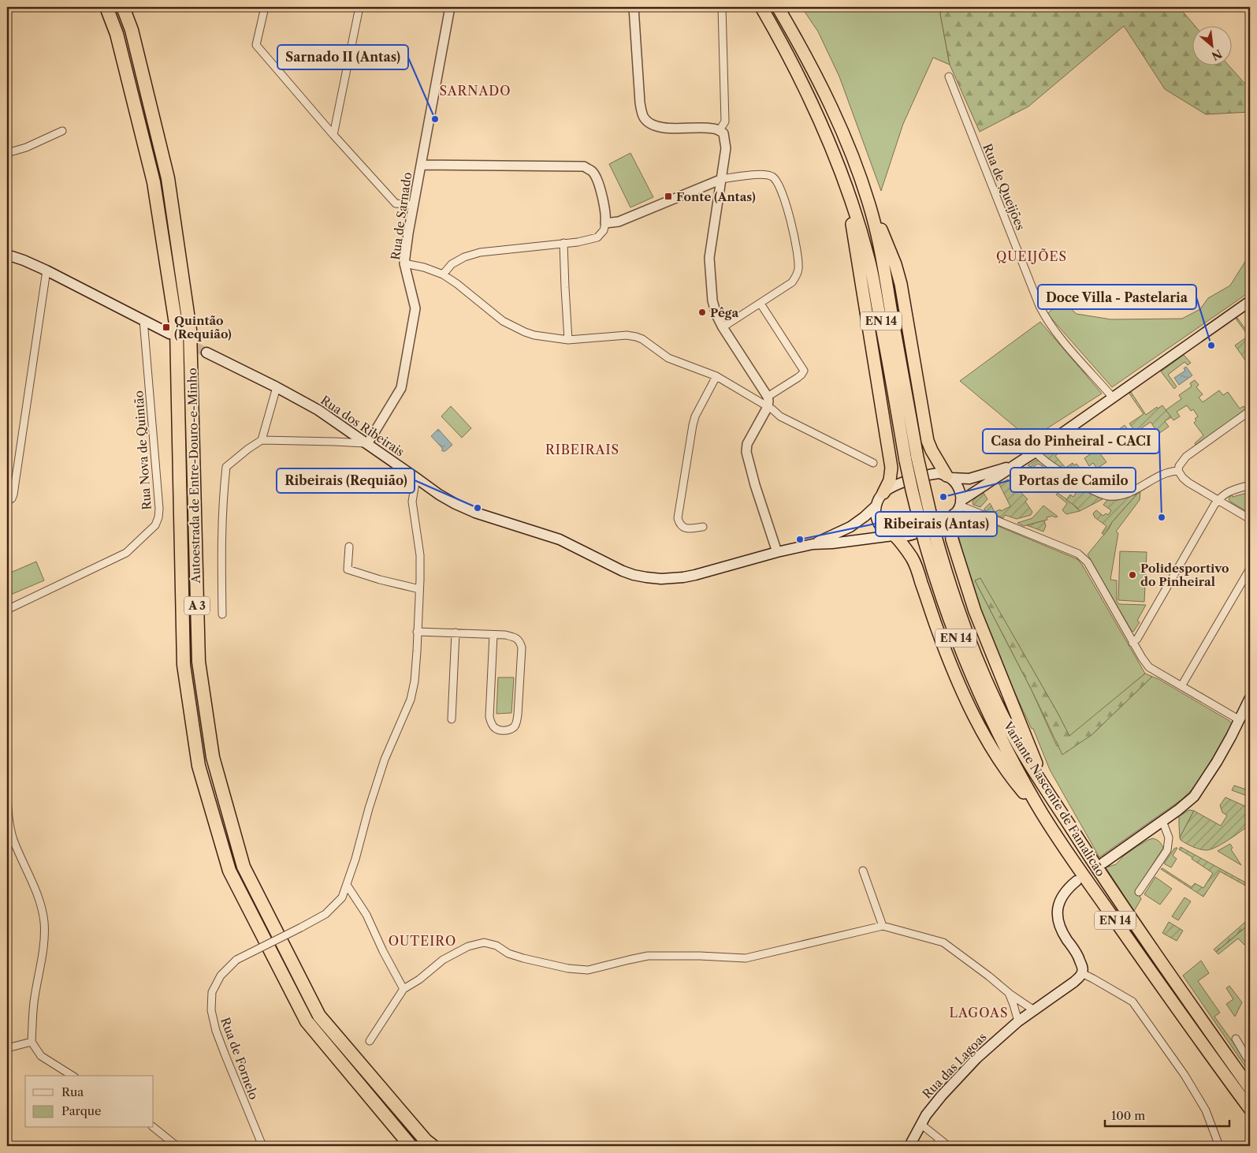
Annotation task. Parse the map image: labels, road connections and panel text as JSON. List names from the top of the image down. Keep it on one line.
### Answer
{"streets":{"highway":["EN 14","Autoestrada de Entre-Douro-e-Minho","A 3","Variante Nascente de Famalicão"],"main road":["Rua dos Ribeirais","Rua das Lagoas"],"street":["Rua de Queijões","Rua de Sarnado","Rua Nova de Quintão","Rua de Fornelo"]},"crossings":[["Rua de Sarnado","Rua dos Ribeirais"],["Rua dos Ribeirais","Rua de Fornelo"]],"districts":["SARNADO","QUEIJÕES","RIBEIRAIS","OUTEIRO","LAGOAS"],"places":{"other":["Sarnado II (Antas)","Pêga","Doce Villa - Pastelaria","Portas de Camilo","Ribeirais (Requião)","Casa do Pinheiral - CACI","Ribeirais (Antas)","Polidesportivo do Pinheiral"],"transit":["Fonte (Antas)","Quintão (Requião)"]},"legend":["Rua","Parque"],"scale_bar":"100 m","north":"bottom right"}
